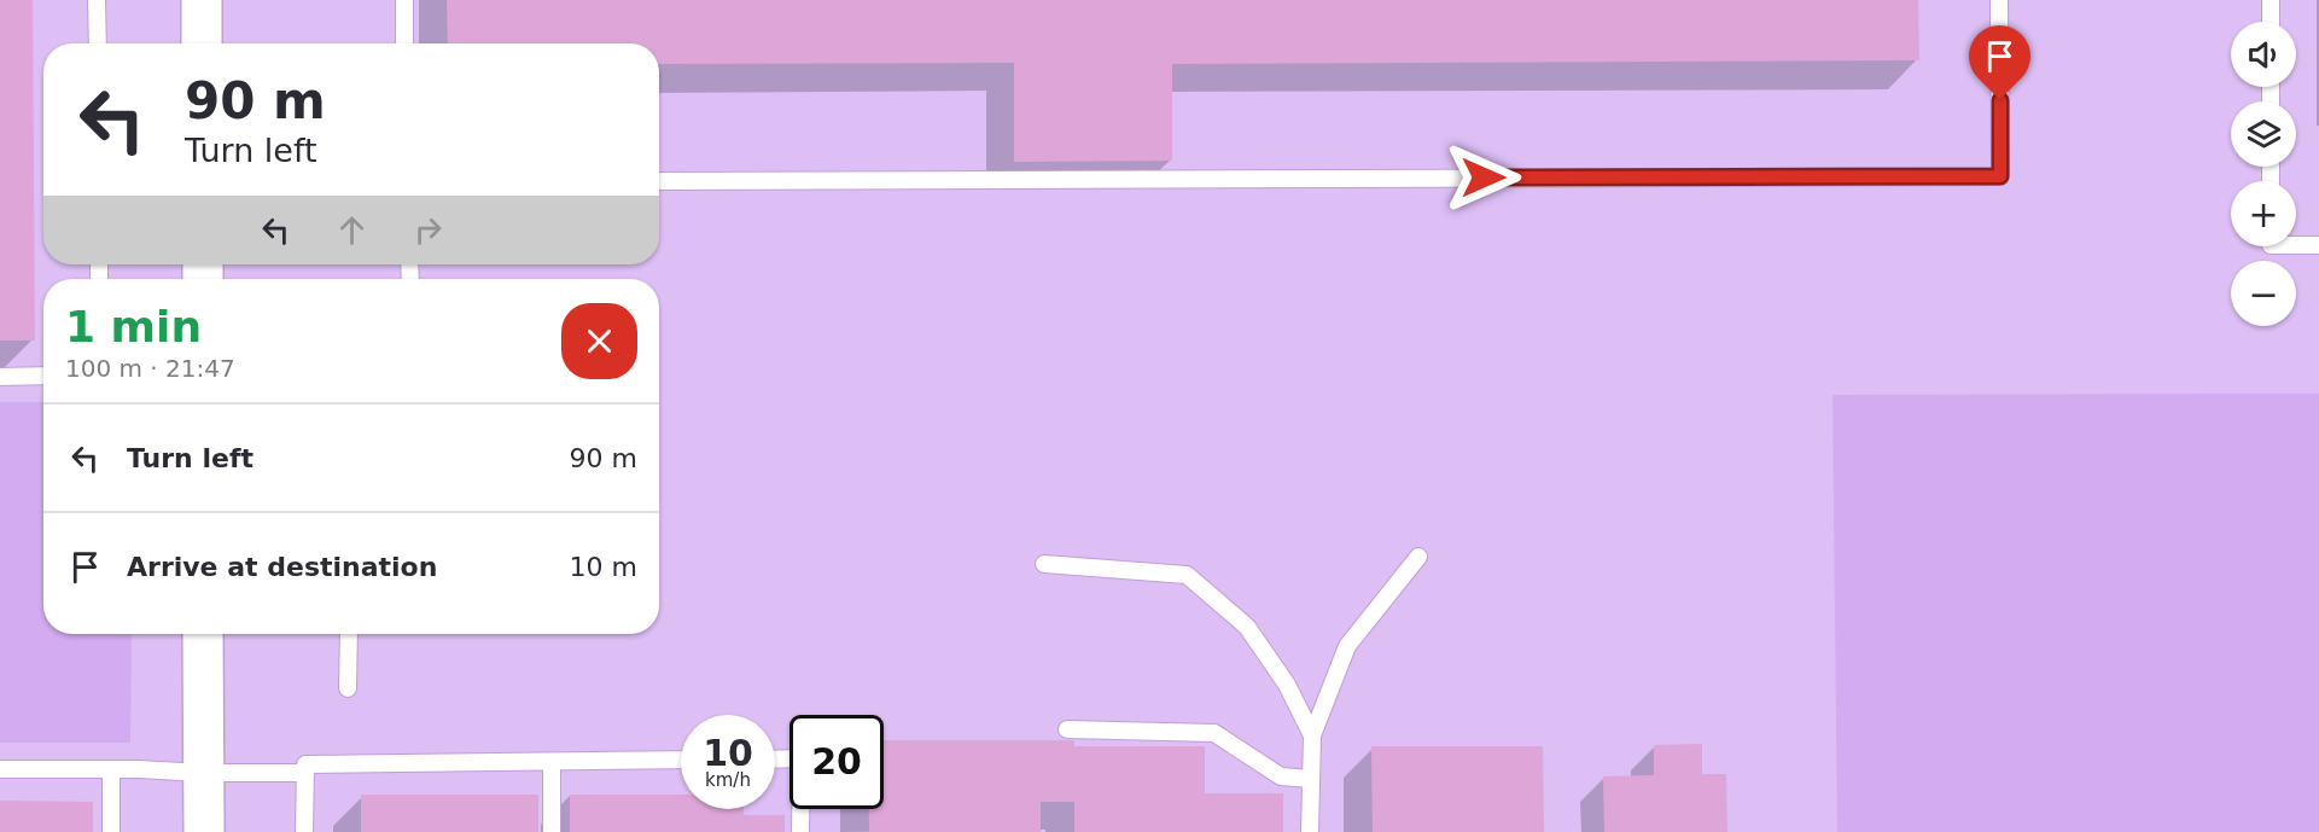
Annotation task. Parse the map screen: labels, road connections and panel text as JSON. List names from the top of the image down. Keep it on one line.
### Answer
{"page":{"map_buttons":["+","−"],"turn":["90 m","Turn left"],"heading":["1 min","100 m · 21:47"],"list":[{"name":"Turn left","value":"90 m"},{"name":"Arrive at destination","value":"10 m"}],"speed":"10 km/h","limit":"20"}}
